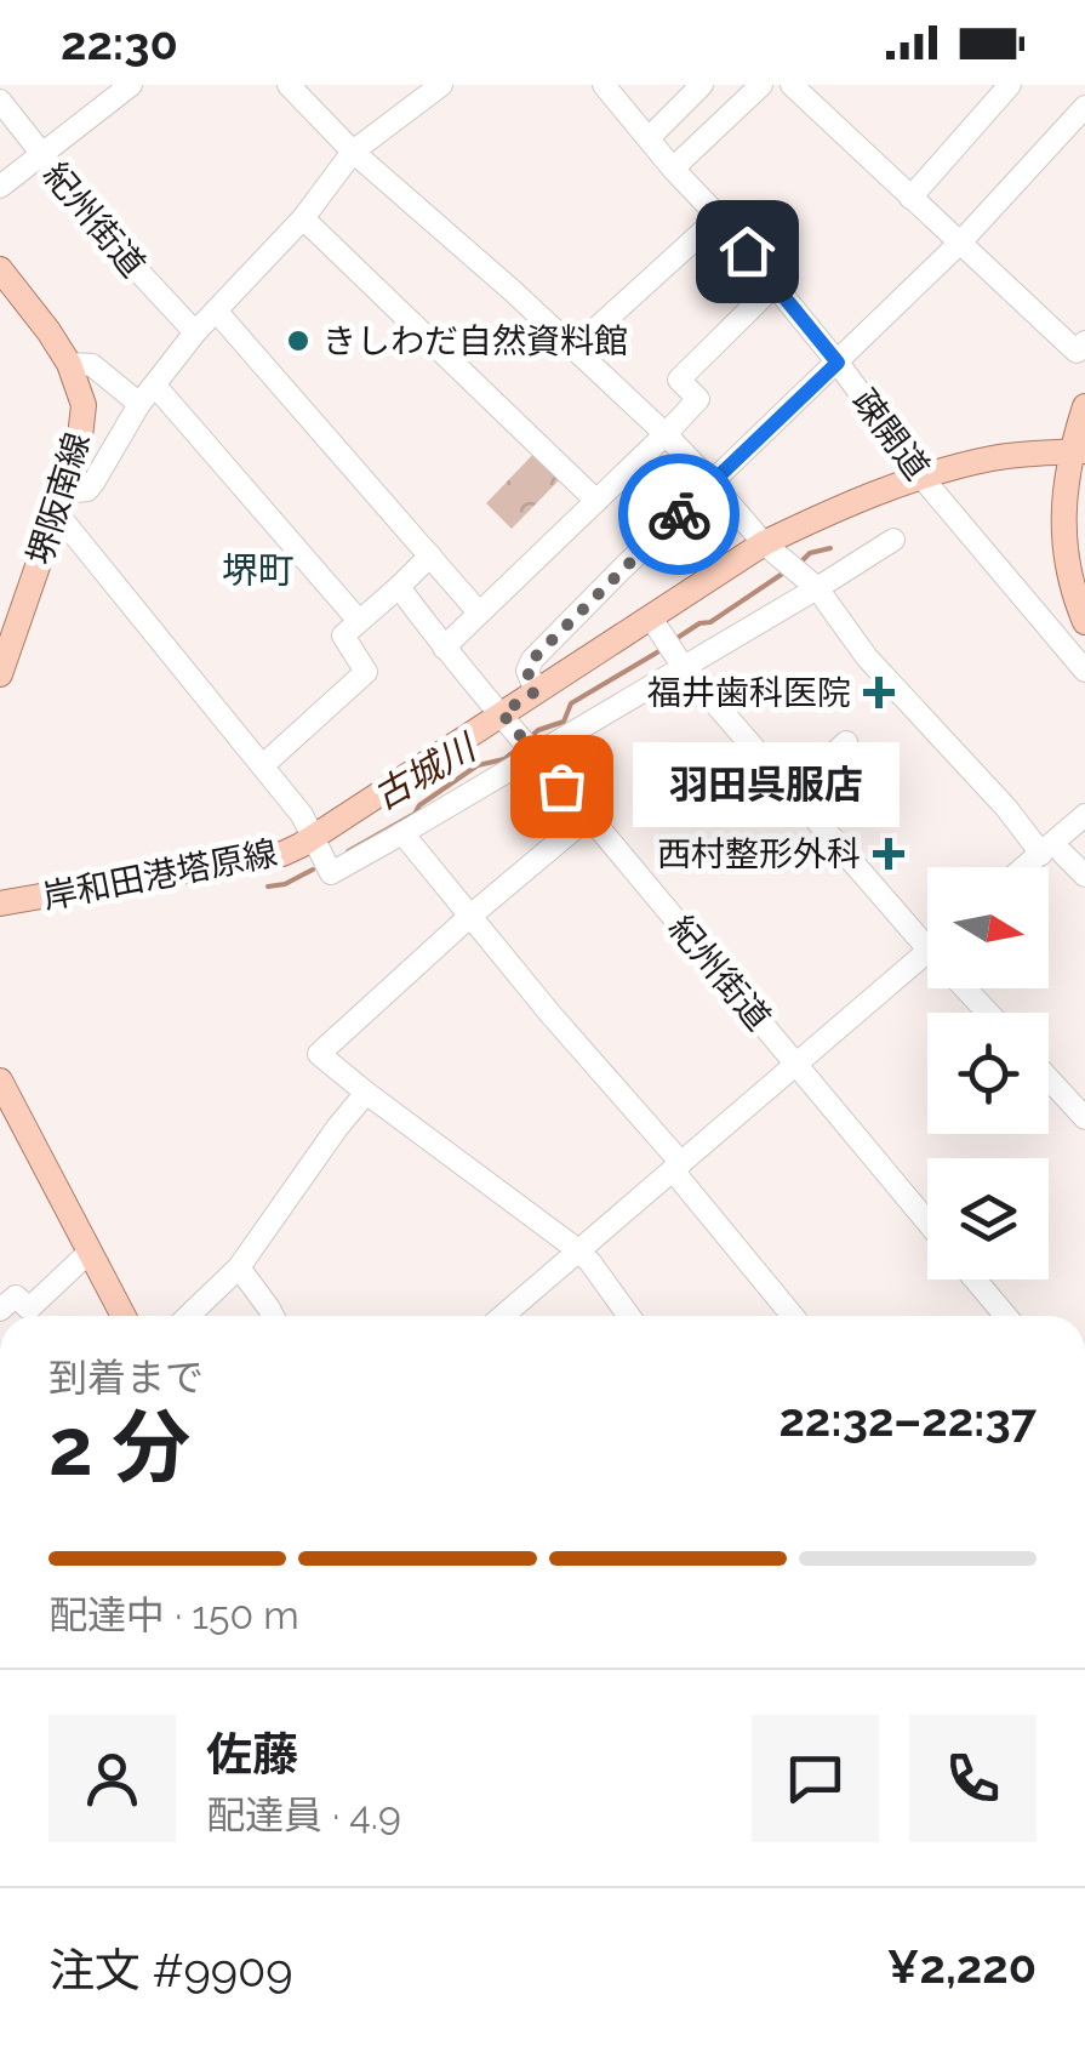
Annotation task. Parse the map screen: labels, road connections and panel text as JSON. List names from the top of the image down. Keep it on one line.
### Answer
{"streets":{"main road":["堺阪南線","岸和田港塔原線"],"street":["紀州街道","疎開道"]},"crossings":[["紀州街道","岸和田港塔原線"],["疎開道","岸和田港塔原線"]],"districts":["堺町"],"water":["古城川"],"places":{"other":["きしわだ自然資料館","羽田呉服店"],"health":["福井歯科医院","西村整形外科"]},"north":"right","page":{"status":"22:30","bubble":"羽田呉服店","heading":["2 分","到着まで","22:32–22:37"],"panel":["佐藤","配達員 · 4.9","注文 #9909","¥2,220"],"bar":"配達中 · 150 m"}}
